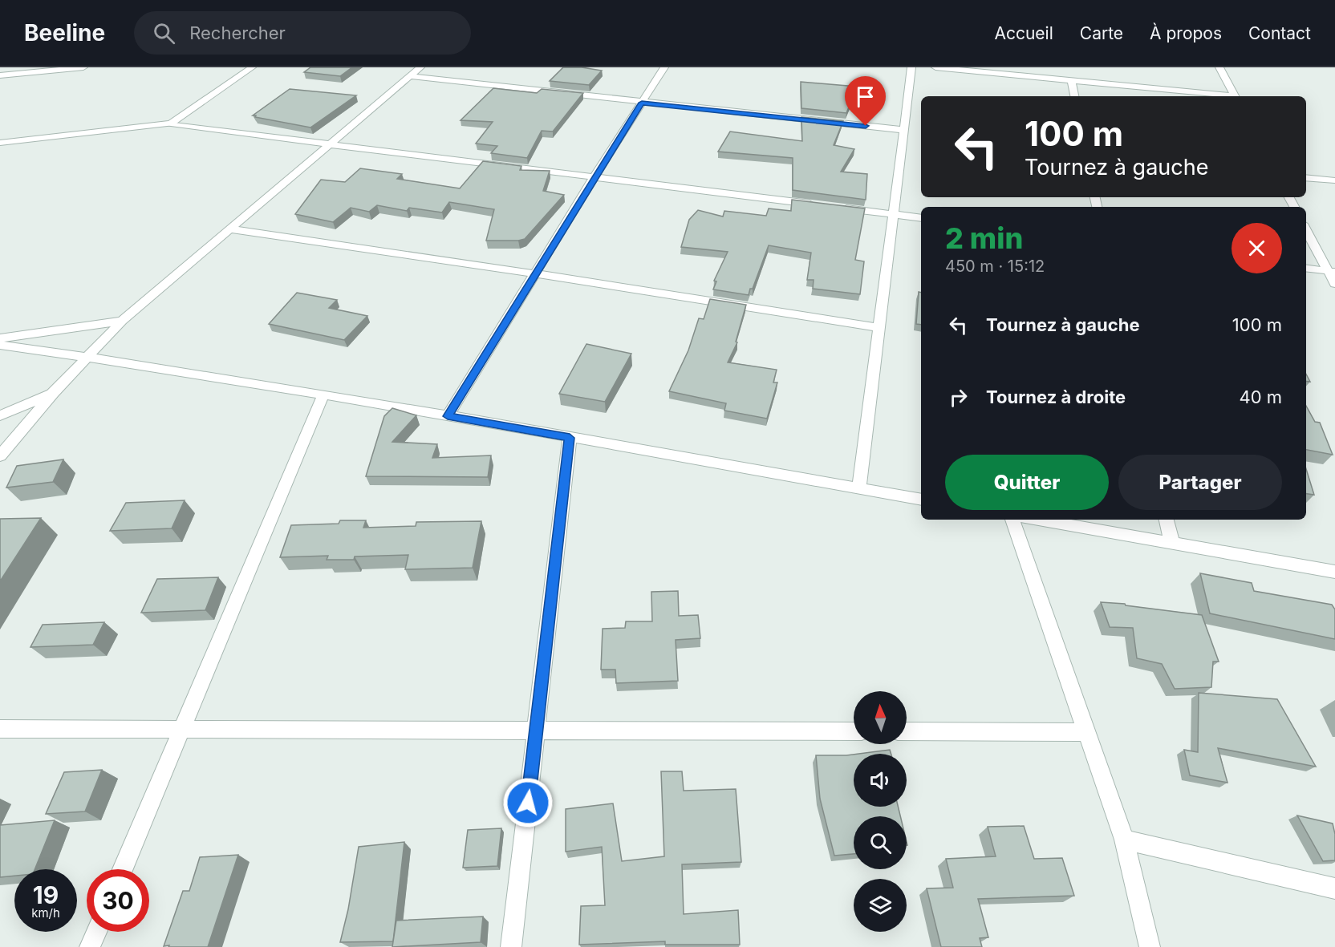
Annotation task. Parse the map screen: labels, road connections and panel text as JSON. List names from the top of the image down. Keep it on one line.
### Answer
{"north":"top","page":{"header":"Beeline","search":"Rechercher","nav":["Accueil","Carte","À propos","Contact"],"turn":["100 m","Tournez à gauche"],"heading":["2 min","450 m · 15:12"],"list":[{"name":"Tournez à gauche","value":"100 m"},{"name":"Tournez à droite","value":"40 m"}],"buttons":["Quitter","Partager"],"speed":"19 km/h","limit":"30"}}
